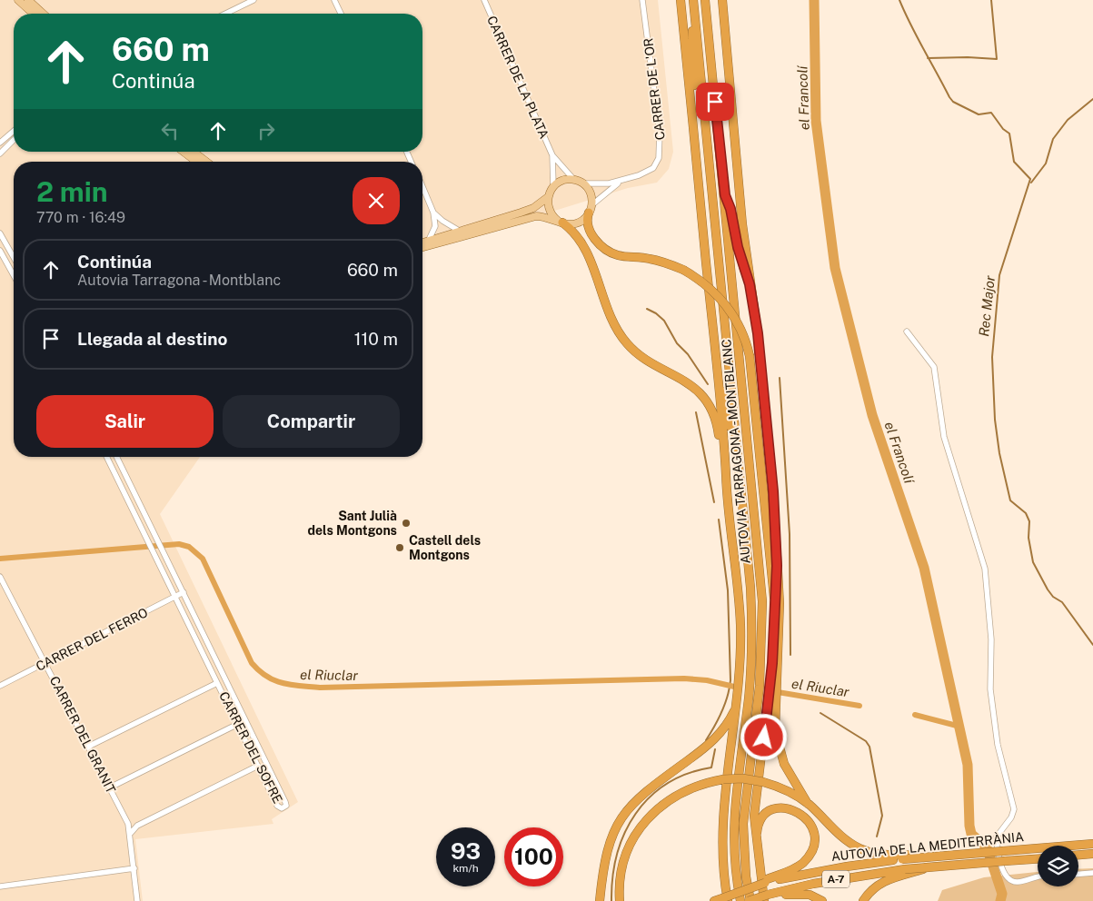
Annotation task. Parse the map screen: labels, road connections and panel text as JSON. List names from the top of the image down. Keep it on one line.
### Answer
{"streets":{"highway":["AUTOVIA TARRAGONA - MONTBLANC","AUTOVIA DE LA MEDITERRÀNIA","A-7"],"street":["CARRER DE LA PLATA","CARRER DE L'OR","CARRER DEL FERRO","CARRER DEL GRANIT","CARRER DEL SOFRE"]},"crossings":[["CARRER DE LA PLATA","CARRER DE L'OR"],["CARRER DEL FERRO","CARRER DEL GRANIT"],["CARRER DEL FERRO","CARRER DEL SOFRE"]],"water":["el Francolí","Rec Major","el Riuclar"],"places":["Sant Julià dels Montgons","Castell dels Montgons"],"page":{"turn":["660 m","Continúa"],"heading":["2 min","770 m · 16:49"],"list":[{"name":"Continúa","note":"Autovia Tarragona - Montblanc","value":"660 m"},{"name":"Llegada al destino","value":"110 m"}],"buttons":["Salir","Compartir"],"speed":"93 km/h","limit":"100"}}
